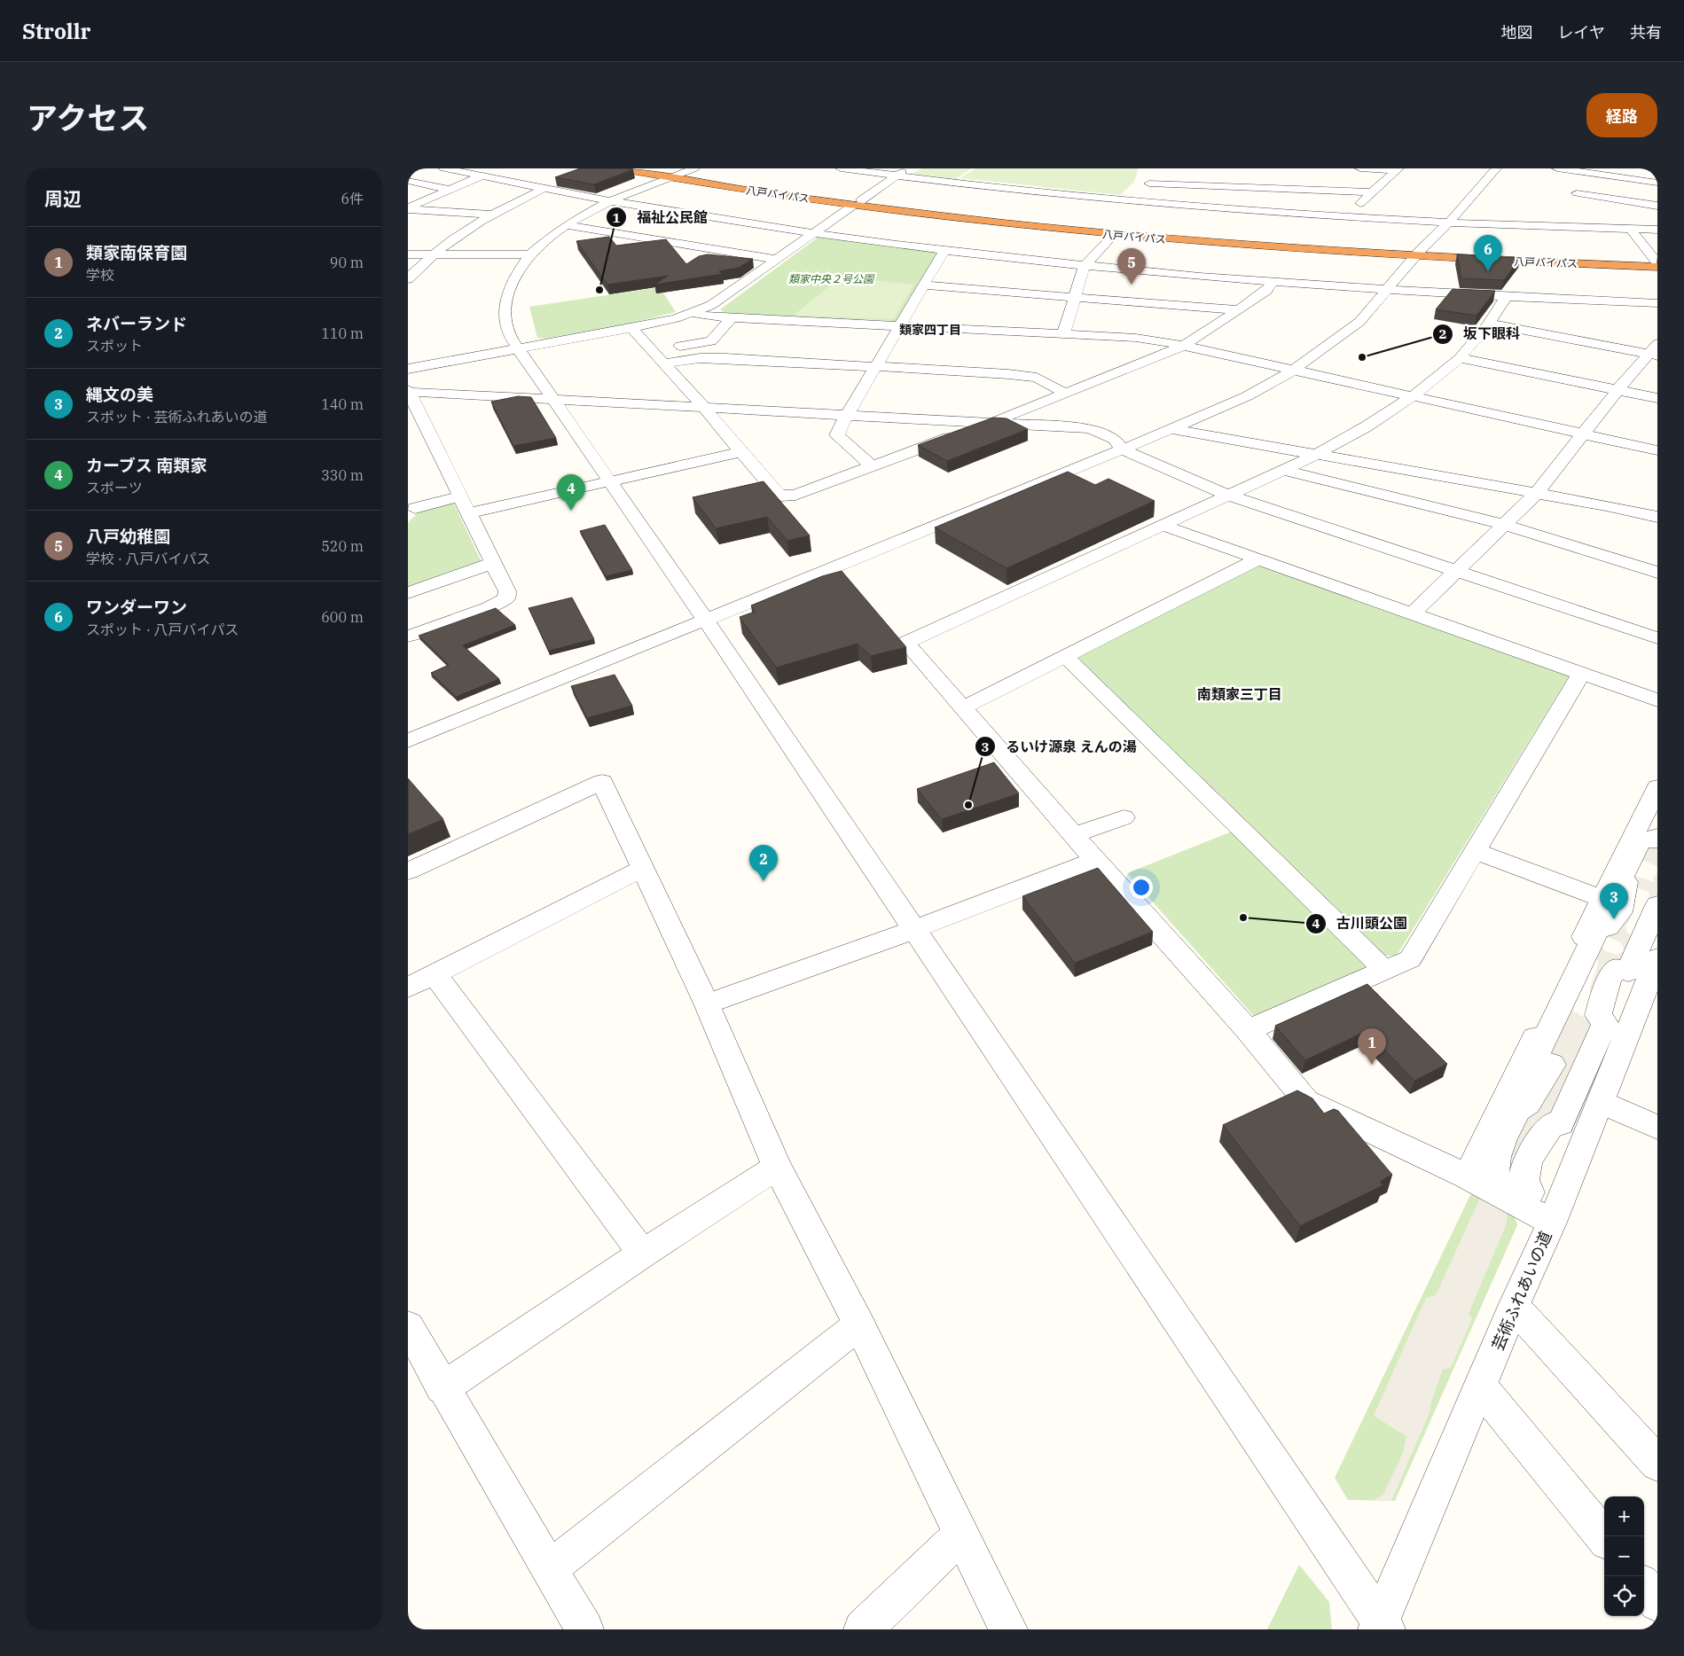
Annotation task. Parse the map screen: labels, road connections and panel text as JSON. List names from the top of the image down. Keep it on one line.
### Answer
{"streets":{"highway":["八戸バイパス"],"street":["芸術ふれあいの道"]},"districts":["類家四丁目","南類家三丁目"],"parks":["類家中央２号公園"],"places":["福祉公民館","坂下眼科","るいけ源泉 えんの湯","古川頭公園"],"page":{"header":"Strollr","nav":["地図","レイヤ","共有"],"title":"アクセス","buttons":"経路","heading":["周辺","6件"],"list":[{"mark":"1","name":"類家南保育園","note":"学校","value":"90 m"},{"mark":"2","name":"ネバーランド","note":"スポット","value":"110 m"},{"mark":"3","name":"縄文の美","note":"スポット · 芸術ふれあいの道","value":"140 m"},{"mark":"4","name":"カーブス 南類家","note":"スポーツ","value":"330 m"},{"mark":"5","name":"八戸幼稚園","note":"学校 · 八戸バイパス","value":"520 m"},{"mark":"6","name":"ワンダーワン","note":"スポット · 八戸バイパス","value":"600 m"}],"pins":["6","5","4","2","3","1"],"map_buttons":["+","−"]}}
